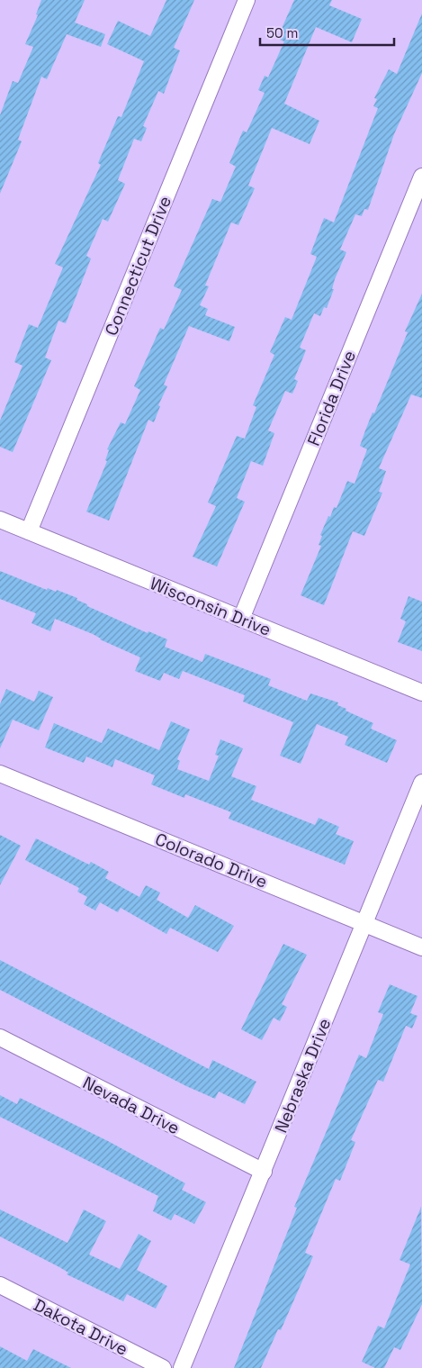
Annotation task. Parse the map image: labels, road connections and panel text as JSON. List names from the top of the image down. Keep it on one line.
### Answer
{"streets":{"street":["Connecticut Drive","Florida Drive","Wisconsin Drive","Colorado Drive","Nebraska Drive","Nevada Drive","Dakota Drive"]},"crossings":[["Connecticut Drive","Wisconsin Drive"],["Florida Drive","Wisconsin Drive"],["Colorado Drive","Nebraska Drive"],["Nebraska Drive","Nevada Drive"]],"scale_bar":"50 m"}
